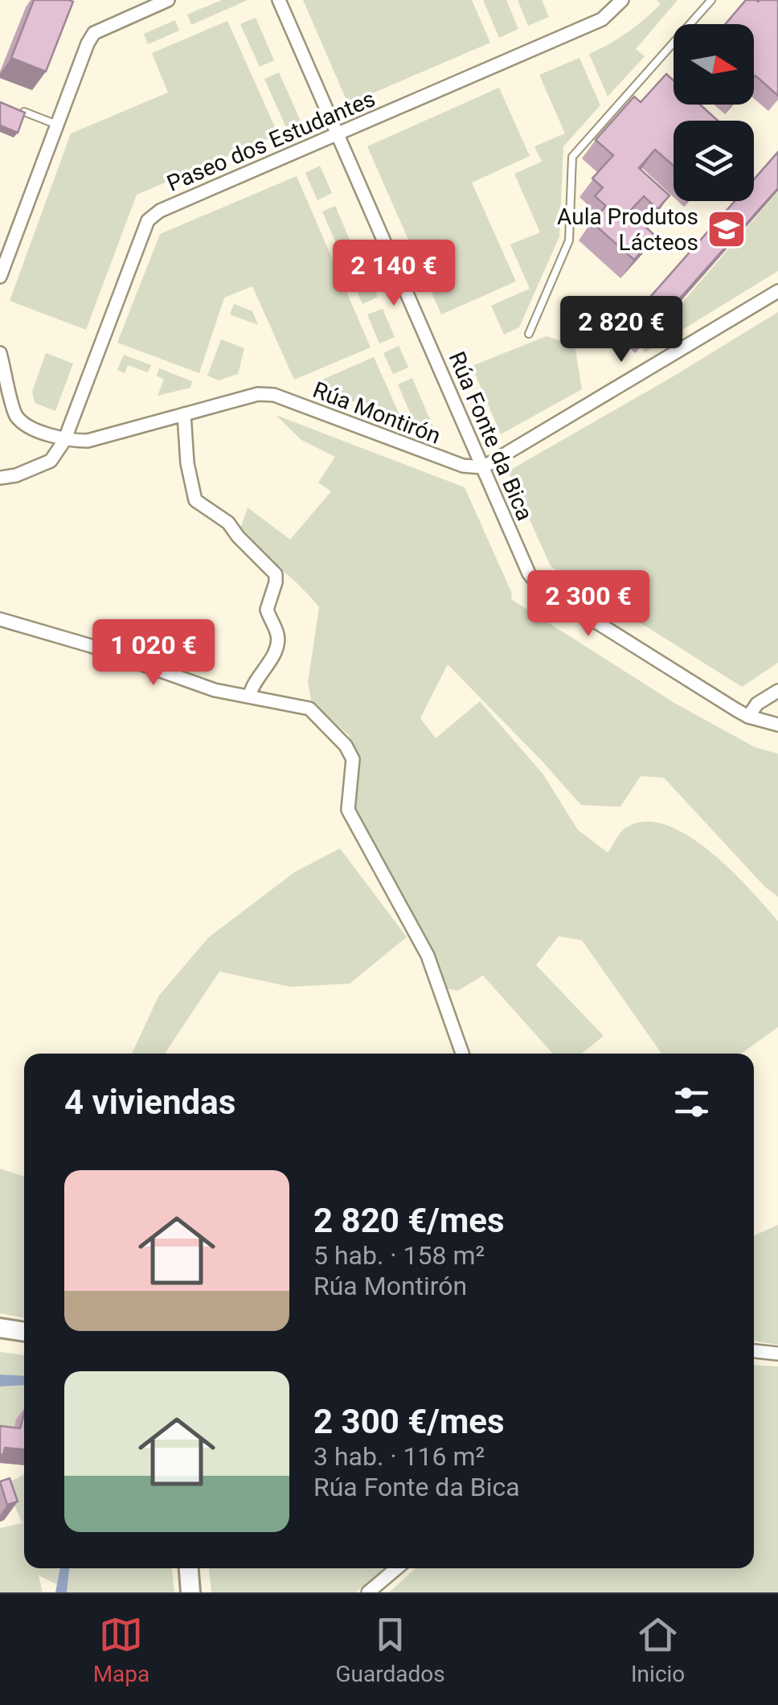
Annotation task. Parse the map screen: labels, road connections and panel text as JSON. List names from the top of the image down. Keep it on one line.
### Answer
{"streets":{"street":["Paseo dos Estudantes","Rúa Montirón","Rúa Fonte da Bica"]},"crossings":[["Paseo dos Estudantes","Rúa Montirón"],["Paseo dos Estudantes","Rúa Fonte da Bica"],["Rúa Montirón","Rúa Fonte da Bica"]],"places":{"school or university":["Aula Produtos Lácteos"]},"north":"right","page":{"price":["2 140 €","2 820 €","2 300 €","1 020 €"],"heading":"4 viviendas","list":[{"name":"2 820 €/mes","note":"5 hab. · 158 m² · Rúa Montirón"},{"name":"2 300 €/mes","note":"3 hab. · 116 m² · Rúa Fonte da Bica"}],"tabs":["Mapa","Guardados","Inicio"]}}
